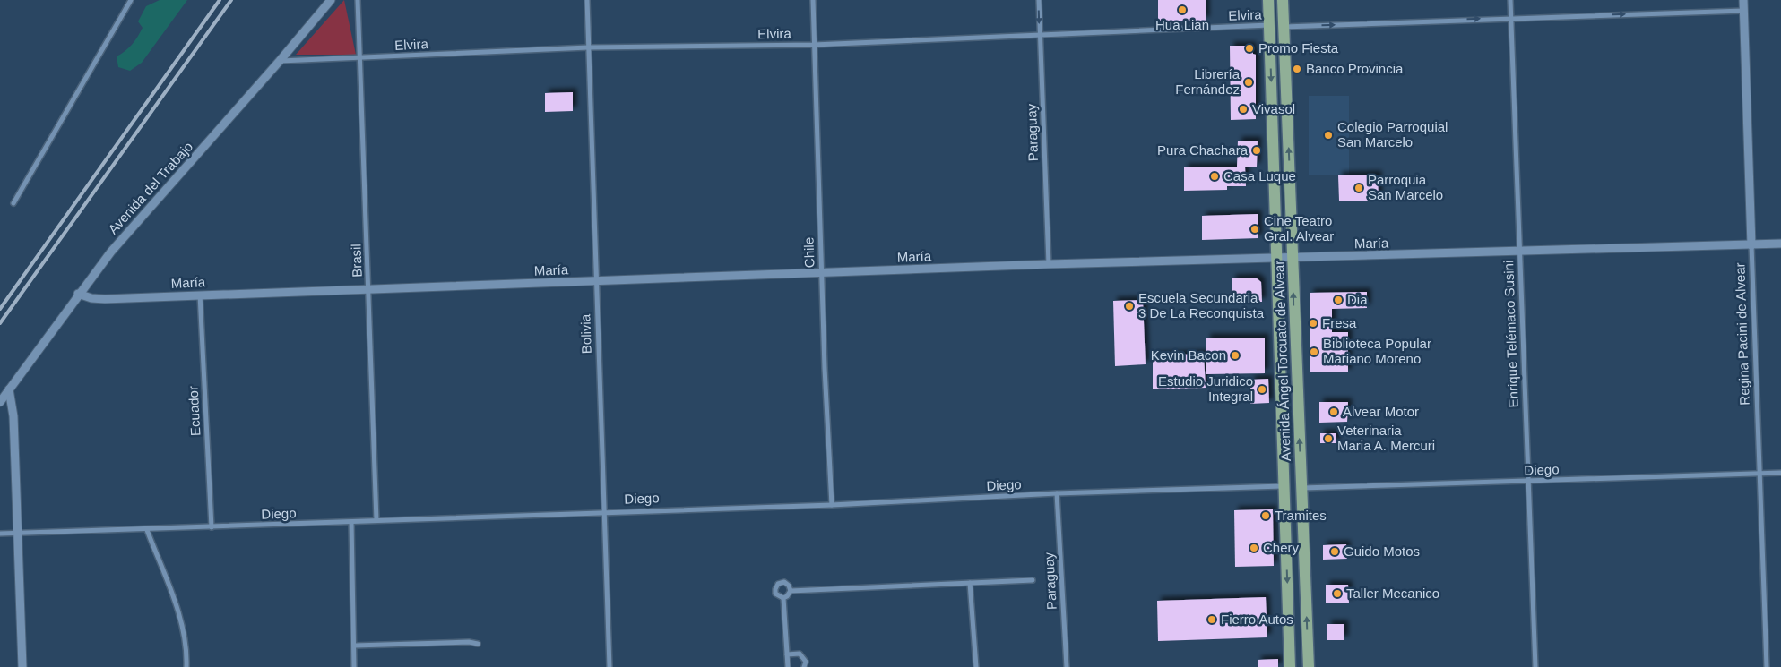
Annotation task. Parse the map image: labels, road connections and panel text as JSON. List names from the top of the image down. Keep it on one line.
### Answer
{"streets":{"main road":["Avenida Ángel Torcuato de Alvear"],"street":["Elvira","Paraguay","Avenida del Trabajo","María","Chile","Brasil","Bolivia","Enrique Telémaco Susini","Regina Pacini de Alvear","Ecuador","Diego"]},"crossings":[["Elvira","Paraguay"],["Elvira","Avenida del Trabajo"],["Elvira","Chile"],["Elvira","Brasil"],["Elvira","Bolivia"],["Elvira","Avenida Ángel Torcuato de Alvear"],["Paraguay","María"],["Paraguay","Diego"],["Avenida del Trabajo","María"],["María","Chile"],["María","Brasil"],["María","Bolivia"],["María","Enrique Telémaco Susini"],["María","Regina Pacini de Alvear"],["María","Avenida Ángel Torcuato de Alvear"],["María","Ecuador"],["Chile","Diego"],["Brasil","Diego"],["Bolivia","Diego"],["Enrique Telémaco Susini","Diego"],["Regina Pacini de Alvear","Diego"],["Avenida Ángel Torcuato de Alvear","Diego"],["Ecuador","Diego"]],"places":["Hua Lian","Promo Fiesta","Banco Provincia","Librería Fernández","Vivasol","Colegio Parroquial San Marcelo","Pura Chachara","Casa Luque","Parroquia San Marcelo","Cine Teatro Gral. Alvear","Dia","Escuela Secundaria 3 De La Reconquista","Fresa","Biblioteca Popular Mariano Moreno","Kevin Bacon","Estudio Juridico Integral","Alvear Motor","Veterinaria Maria A. Mercuri","Tramites","Chery","Guido Motos","Taller Mecanico","Fierro Autos"]}
